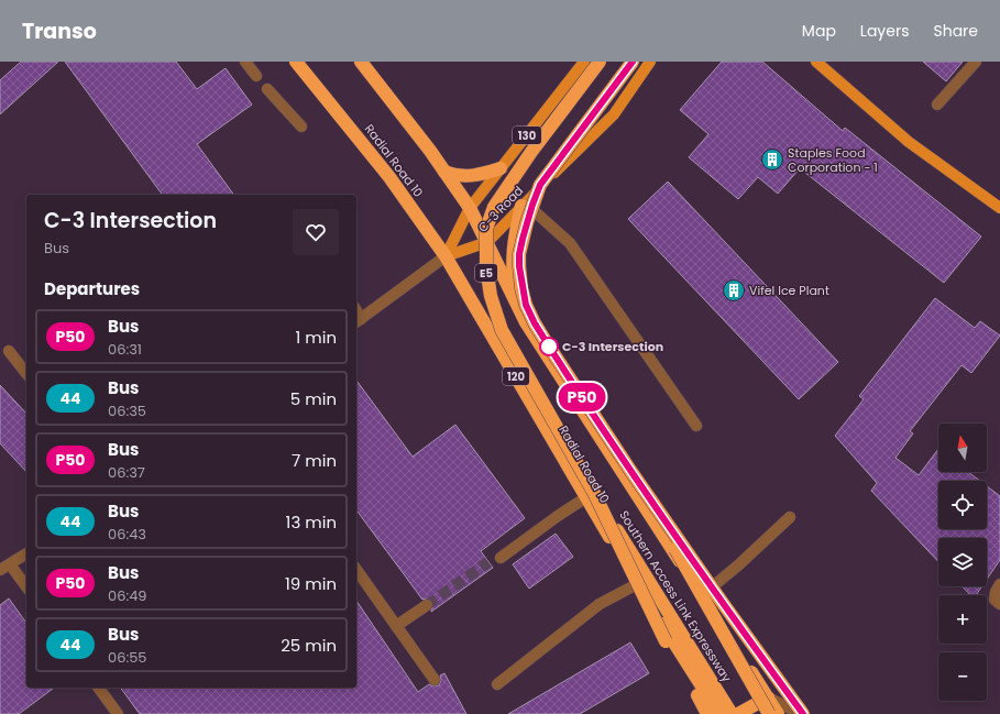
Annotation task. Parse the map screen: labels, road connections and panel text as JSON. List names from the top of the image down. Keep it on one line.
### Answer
{"streets":{"highway":["Radial Road 10","E5","120","Southern Access Link Expressway"],"main road":["130","C-3 Road"]},"crossings":[["Radial Road 10","C-3 Road"],["Radial Road 10","E5"],["Radial Road 10","Southern Access Link Expressway"],["E5","Southern Access Link Expressway"]],"places":{"building":["Staples Food Corporation - 1","Vifel Ice Plant"],"other":["C-3 Intersection"]},"lines":["bus line P50"],"north":"top","page":{"header":"Transo","nav":["Map","Layers","Share"],"on_map":"P50","heading":[["C-3 Intersection","Bus"],"Departures"],"list":[{"mark":"P50","name":"Bus","note":"06:31","value":"1 min"},{"mark":"44","name":"Bus","note":"06:35","value":"5 min"},{"mark":"P50","name":"Bus","note":"06:37","value":"7 min"},{"mark":"44","name":"Bus","note":"06:43","value":"13 min"},{"mark":"P50","name":"Bus","note":"06:49","value":"19 min"},{"mark":"44","name":"Bus","note":"06:55","value":"25 min"}],"map_buttons":["+","−"]}}
